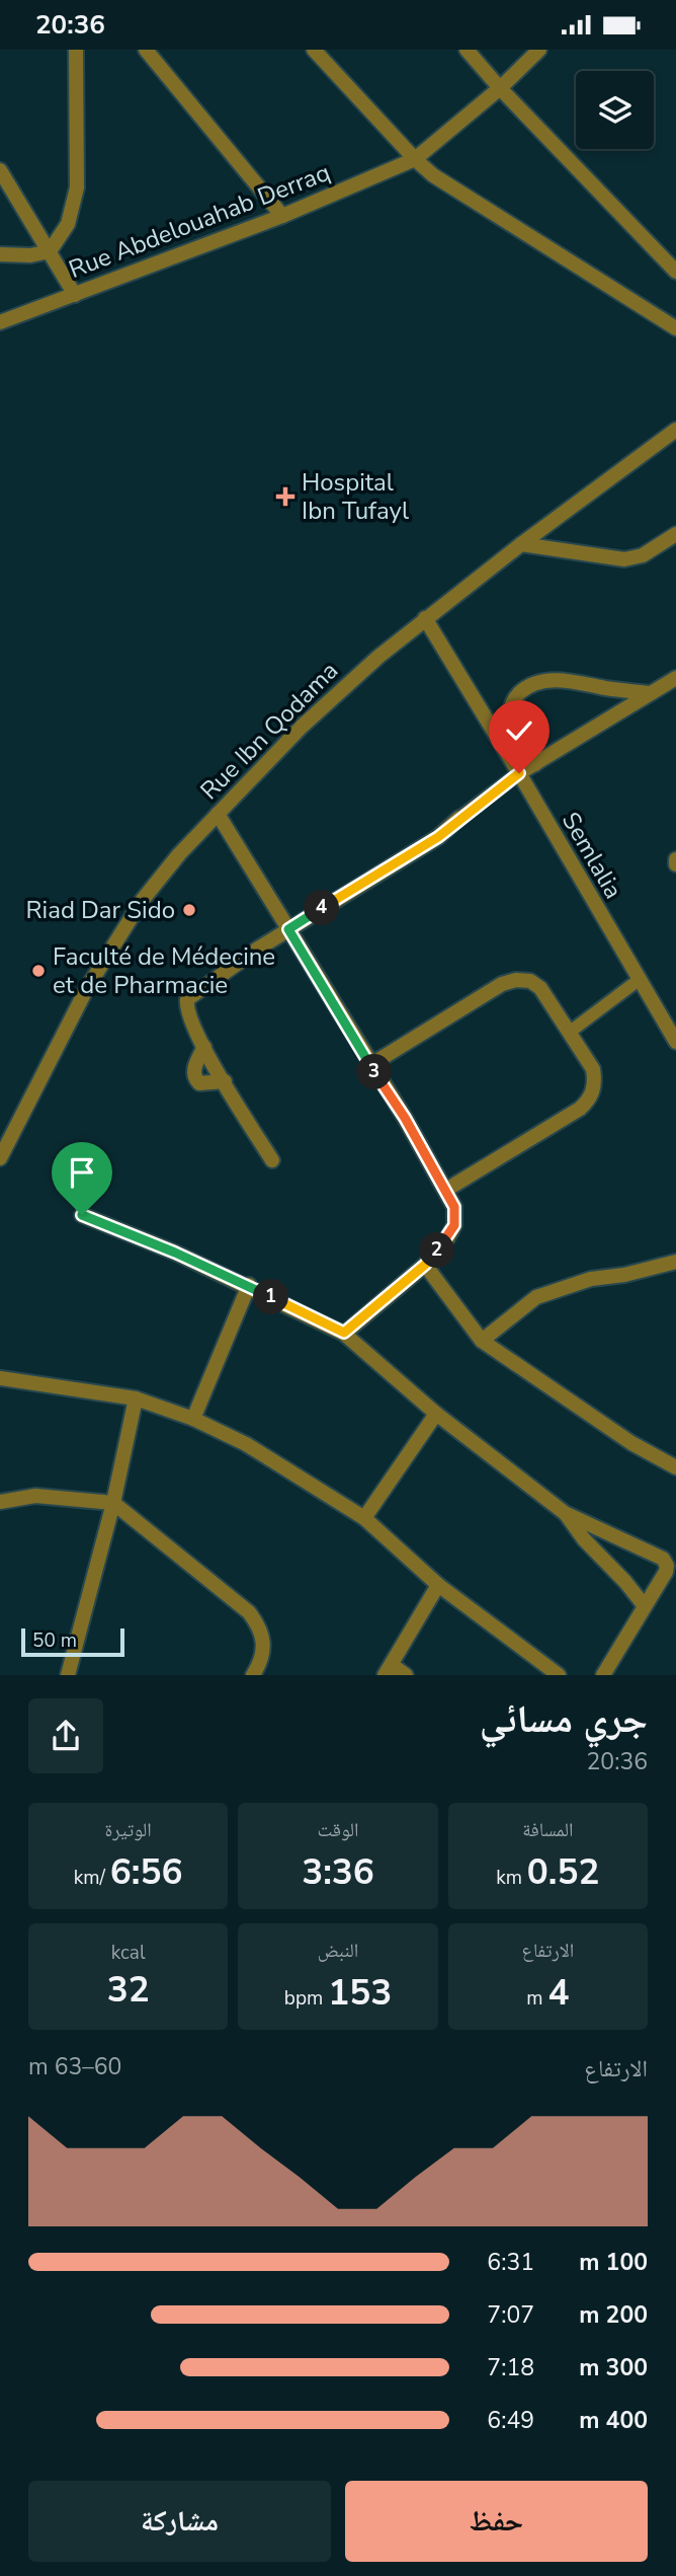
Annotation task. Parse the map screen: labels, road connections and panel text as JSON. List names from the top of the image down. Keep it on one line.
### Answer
{"streets":{"street":["Rue Abdelouahab Derraq","Rue Ibn Qodama","Semlalia"]},"crossings":[["Rue Ibn Qodama","Semlalia"]],"places":{"health":["Hospital Ibn Tufayl"],"other":["Riad Dar Sido","Faculté de Médecine et de Pharmacie"]},"scale_bar":"50 m","page":{"status":"20:36","pins":["4","3","2","1"],"scale":"50 m","heading":["جري مسائي","20:36"],"stats":[["المسافة","0.52 km"],["الوقت","3:36"],["الوتيرة","6:56 /km"],["الارتفاع","4 m"],["النبض","153 bpm"],["kcal","32"]],"chart":["الارتفاع","60–63 m"],"list":[{"name":"100 m","note":"6:31"},{"name":"200 m","note":"7:07"},{"name":"300 m","note":"7:18"},{"name":"400 m","note":"6:49"}],"buttons":["حفظ","مشاركة"]}}
